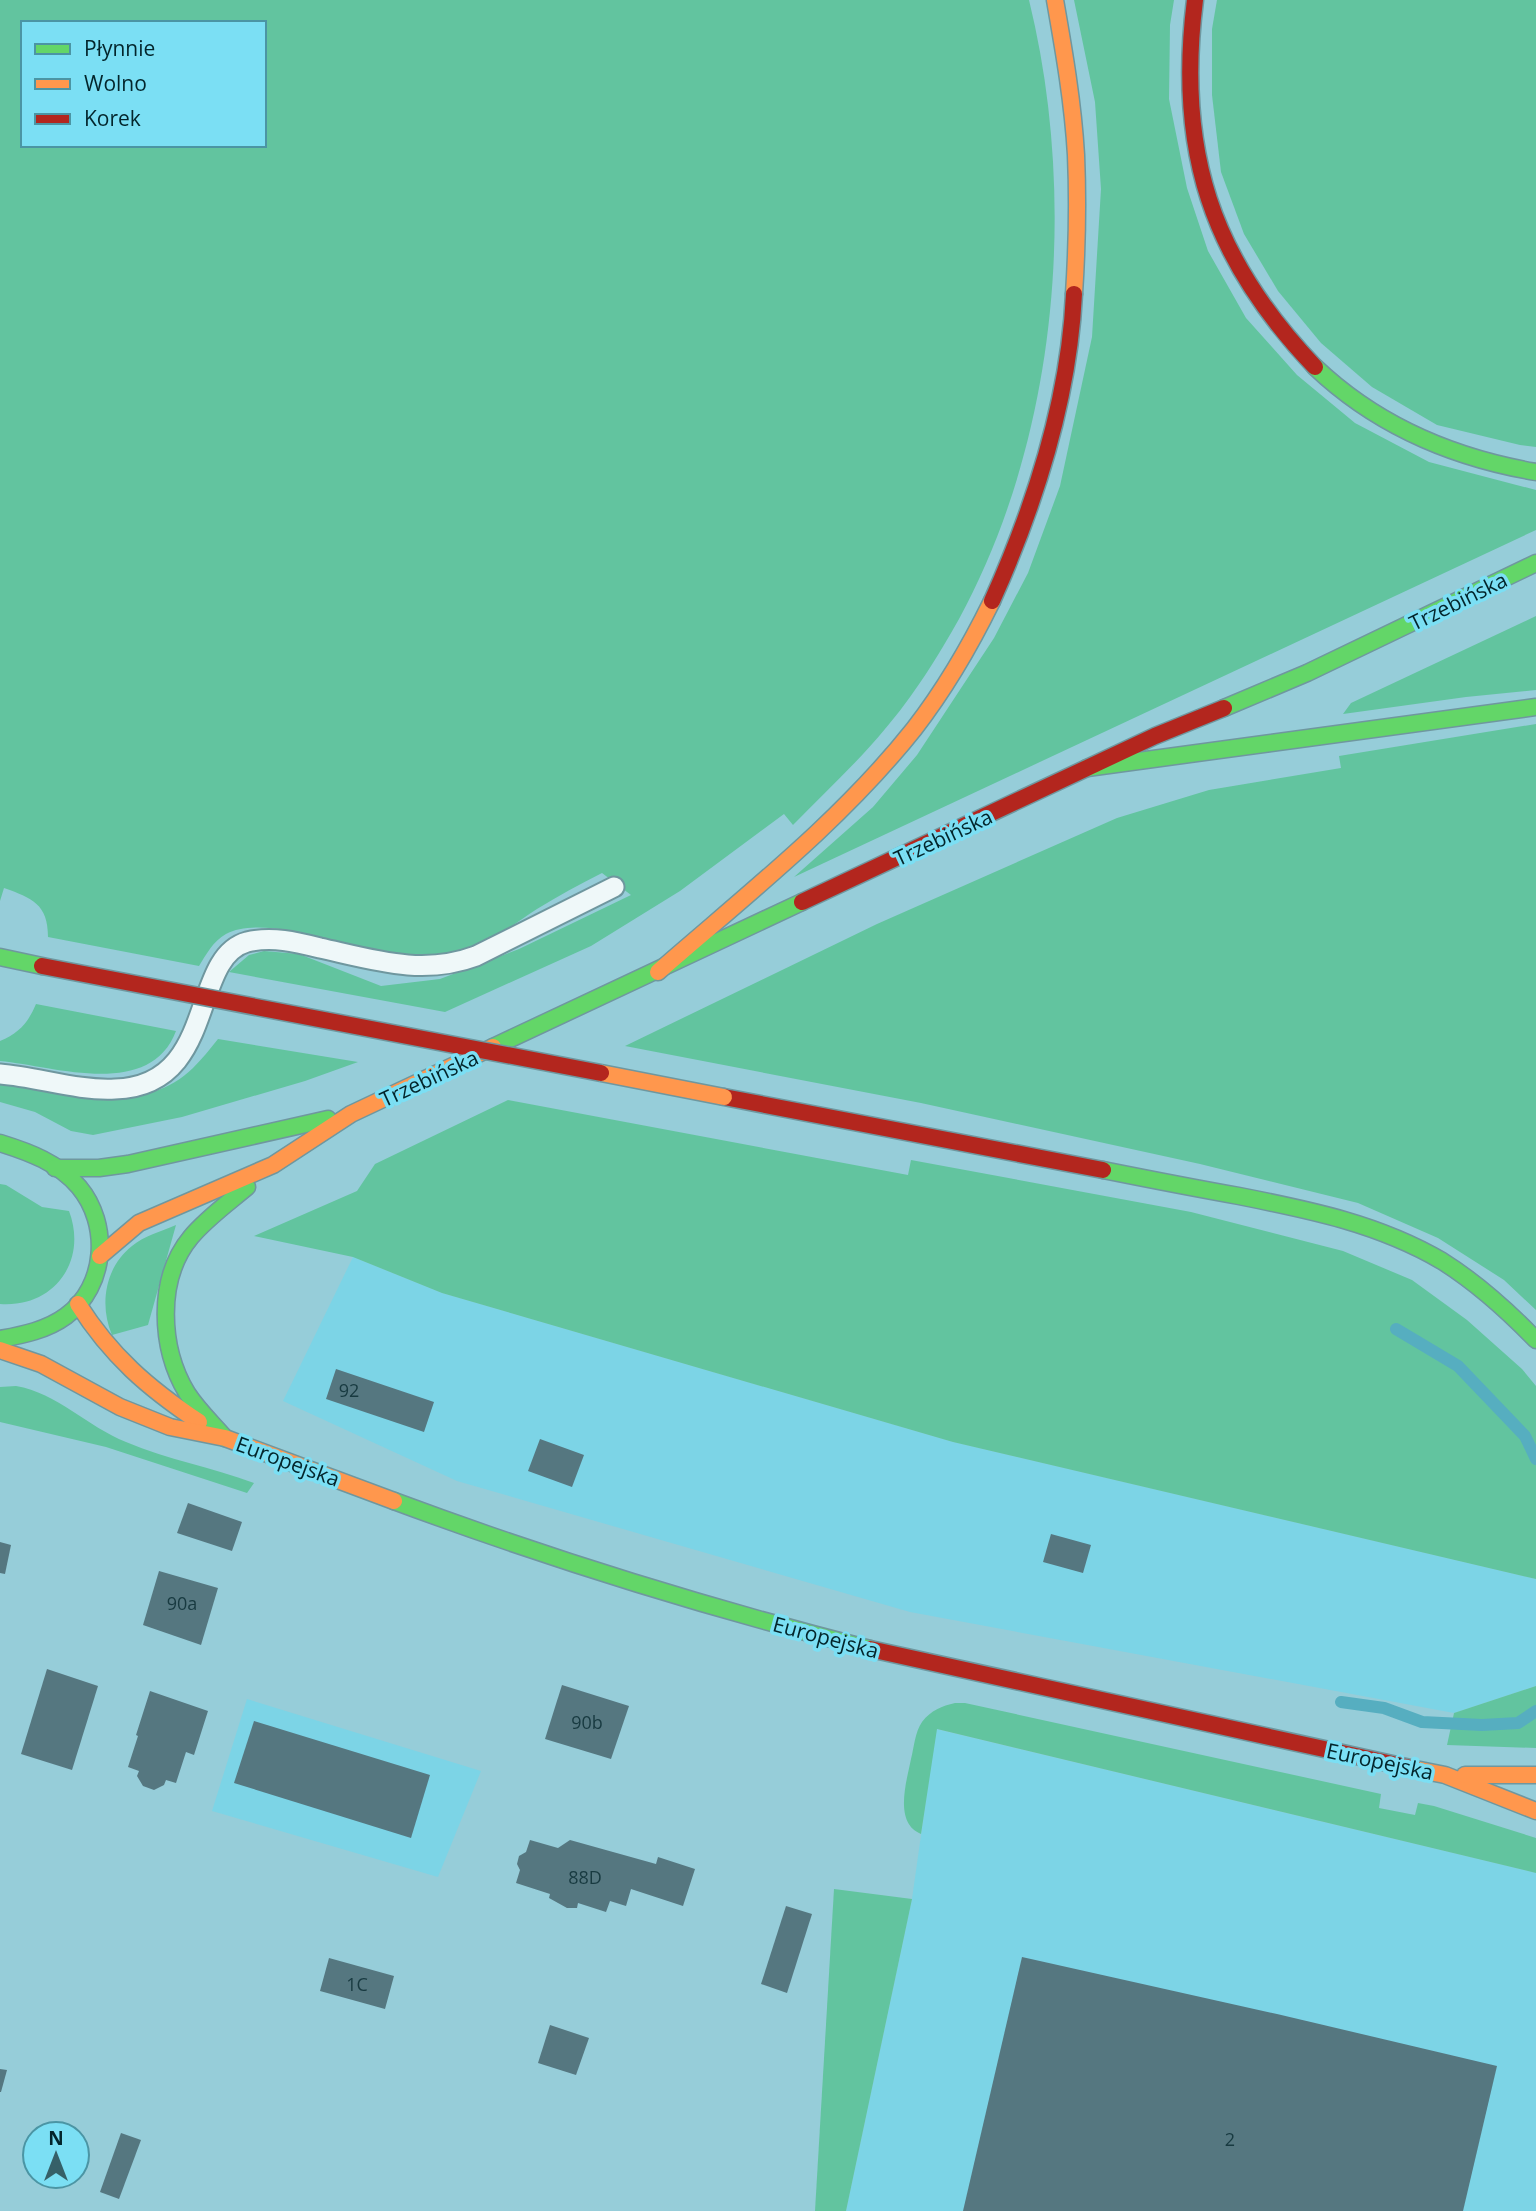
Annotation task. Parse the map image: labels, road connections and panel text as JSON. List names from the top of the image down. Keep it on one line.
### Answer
{"streets":{"main road":["Trzebińska","Europejska"]},"house_numbers":["92","90a","90b","88D","1C","2"],"legend":["Płynnie","Wolno","Korek"],"north":"top"}
